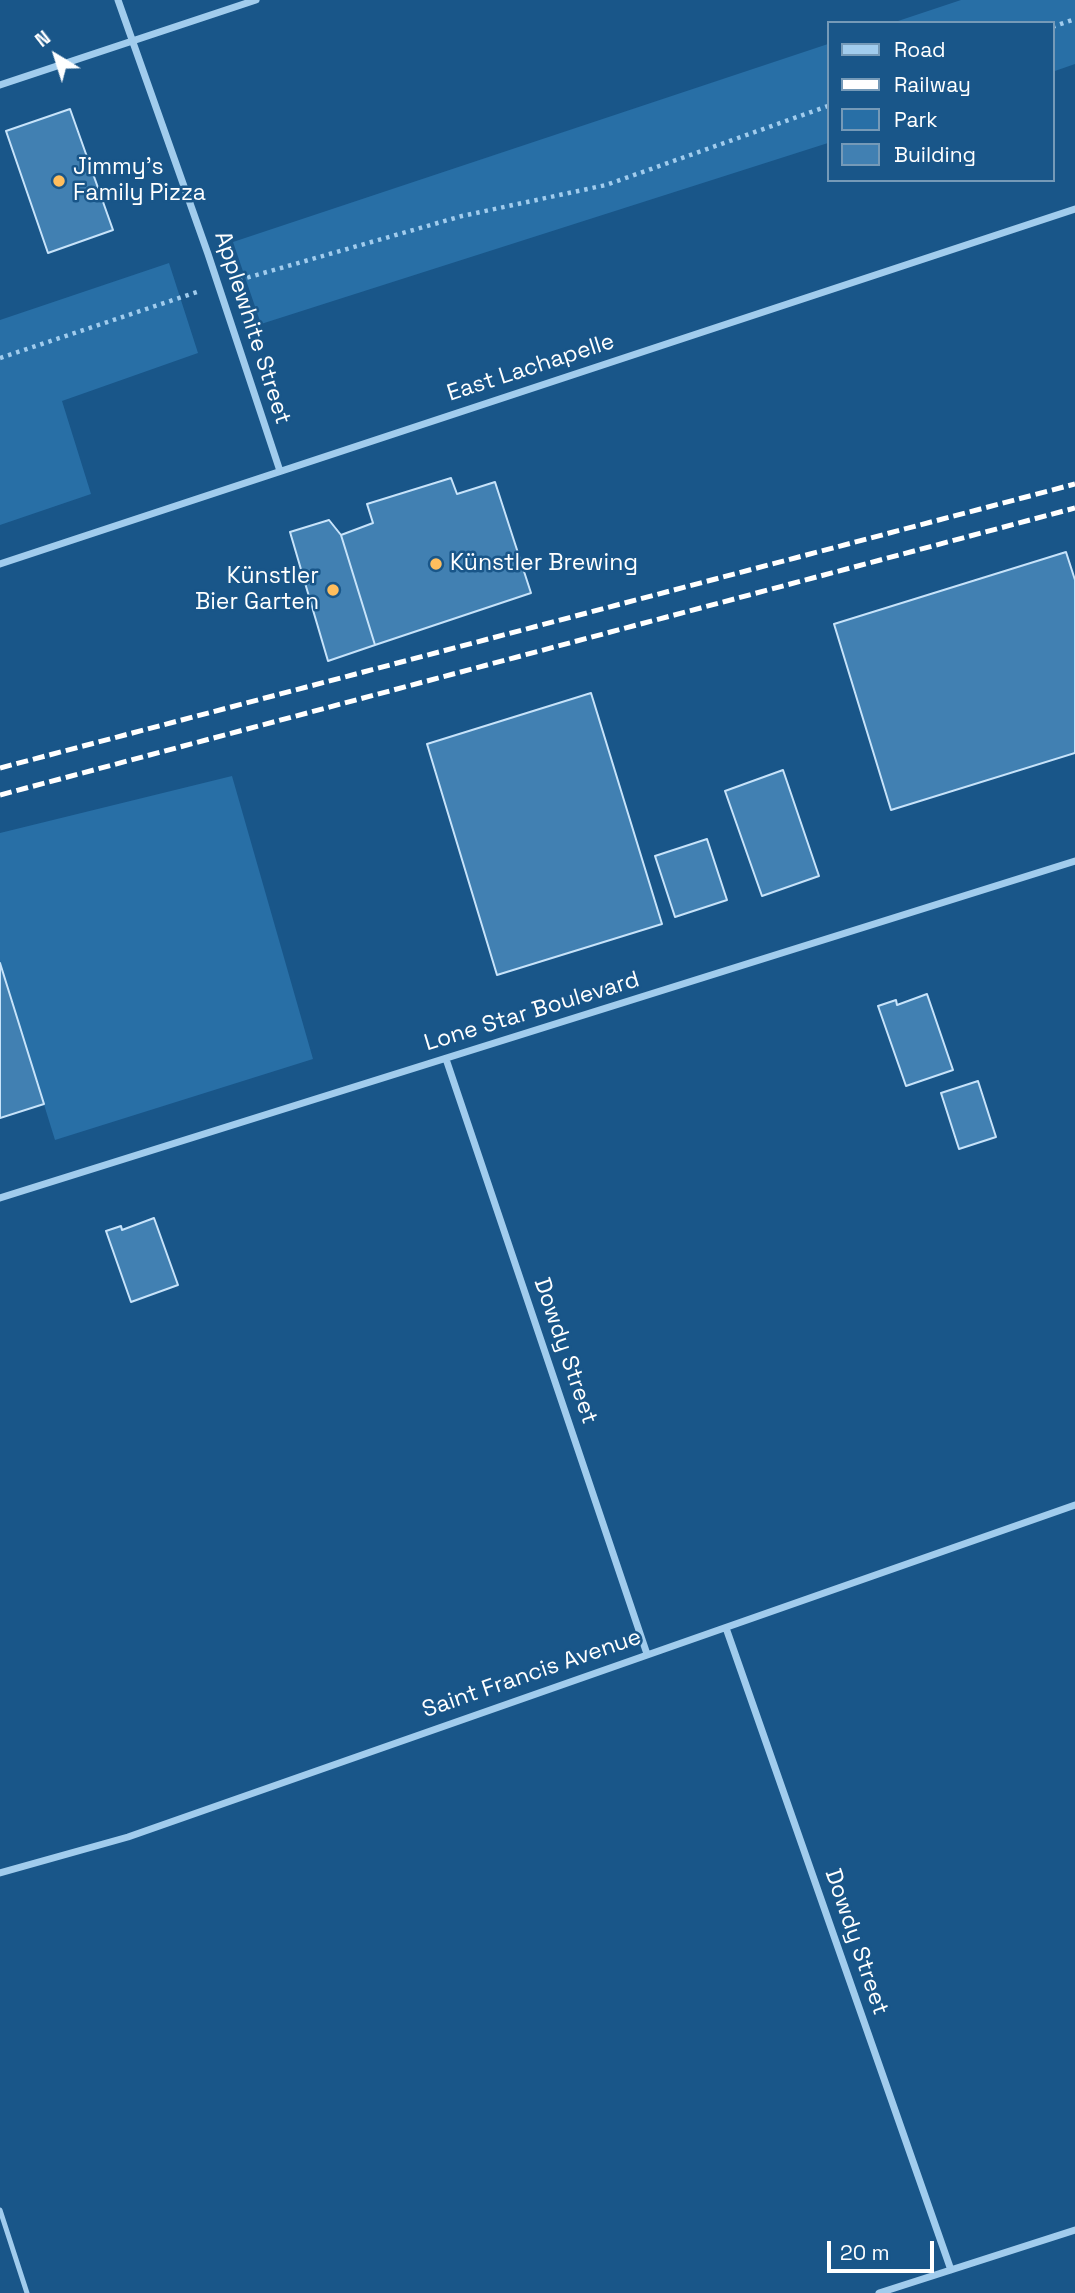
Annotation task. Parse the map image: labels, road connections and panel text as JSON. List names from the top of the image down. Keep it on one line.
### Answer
{"streets":{"street":["Applewhite Street","East Lachapelle","Lone Star Boulevard","Dowdy Street","Saint Francis Avenue"]},"crossings":[["Applewhite Street","East Lachapelle"],["Lone Star Boulevard","Dowdy Street"],["Dowdy Street","Saint Francis Avenue"]],"places":["Jimmy's Family Pizza","Künstler Brewing","Künstler Bier Garten"],"legend":["Road","Railway","Park","Building"],"scale_bar":"20 m","north":"top left"}
